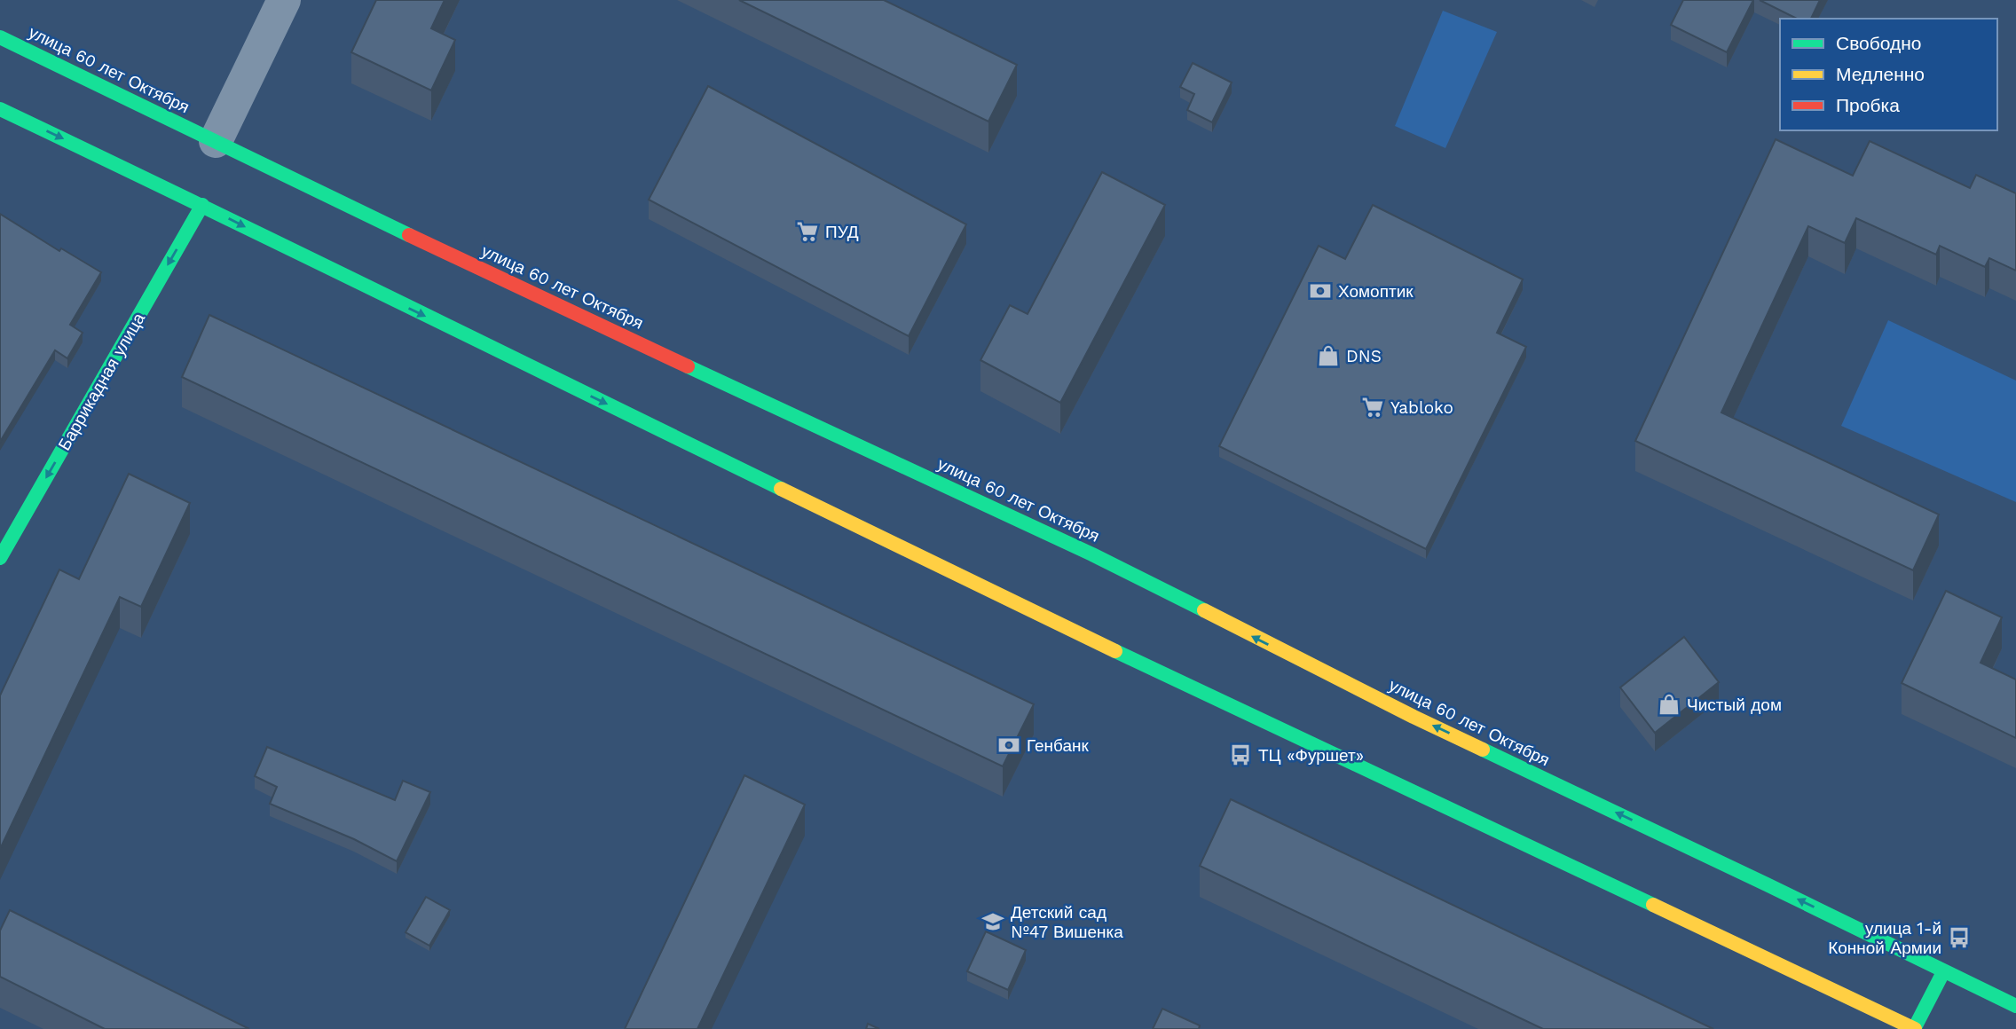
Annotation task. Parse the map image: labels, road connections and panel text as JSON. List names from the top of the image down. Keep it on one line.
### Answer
{"streets":{"main road":["улица 60 лет Октября","Баррикадная улица"]},"one_way":["Баррикадная улица"],"places":{"supermarket":["ПУД","Yabloko"],"bank":["Хомоптик","Генбанк"],"shop":["DNS","Чистый дом"],"bus stop":["ТЦ «Фуршет»","улица 1-й Конной Армии"],"school or university":["Детский сад №47 Вишенка"]},"legend":["Свободно","Медленно","Пробка"]}
